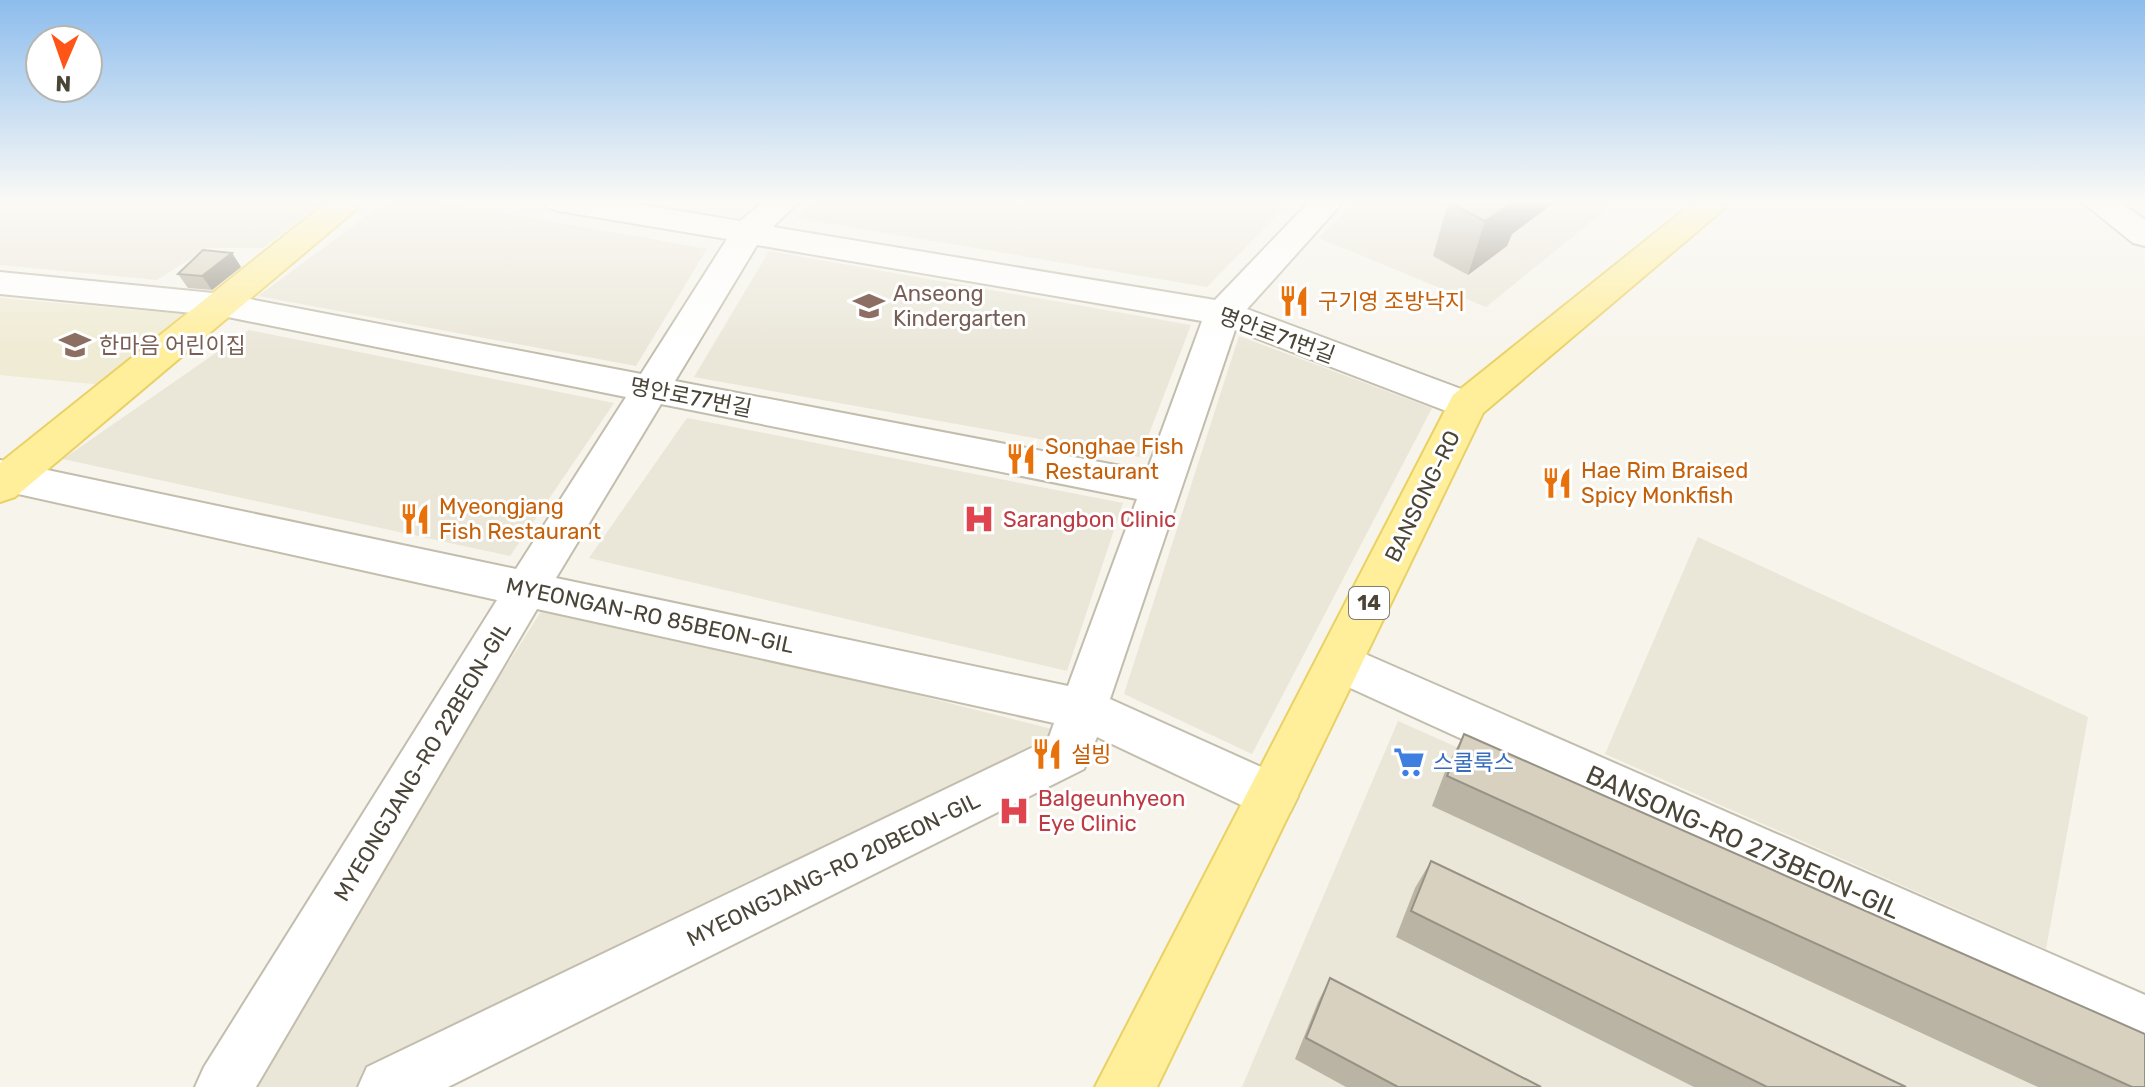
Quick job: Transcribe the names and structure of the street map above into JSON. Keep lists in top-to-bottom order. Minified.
{"streets":{"main road":["BANSONG-RO","14"],"street":["명안로71번길","명안로77번길","MYEONGAN-RO 85BEON-GIL","MYEONGJANG-RO 22BEON-GIL","BANSONG-RO 273BEON-GIL","MYEONGJANG-RO 20BEON-GIL"]},"crossings":[["명안로71번길","BANSONG-RO"],["명안로71번길","MYEONGJANG-RO 20BEON-GIL"],["명안로77번길","MYEONGJANG-RO 22BEON-GIL"],["명안로77번길","MYEONGJANG-RO 20BEON-GIL"],["BANSONG-RO","MYEONGAN-RO 85BEON-GIL"],["BANSONG-RO","BANSONG-RO 273BEON-GIL"],["MYEONGAN-RO 85BEON-GIL","MYEONGJANG-RO 22BEON-GIL"],["MYEONGAN-RO 85BEON-GIL","MYEONGJANG-RO 20BEON-GIL"]],"places":{"restaurant":["구기영 조방낙지","Songhae Fish Restaurant","Hae Rim Braised Spicy Monkfish","Myeongjang Fish Restaurant","설빙"],"school or university":["Anseong Kindergarten","한마음 어린이집"],"hospital":["Sarangbon Clinic","Balgeunhyeon Eye Clinic"],"supermarket":["스쿨룩스"]},"north":"bottom"}
